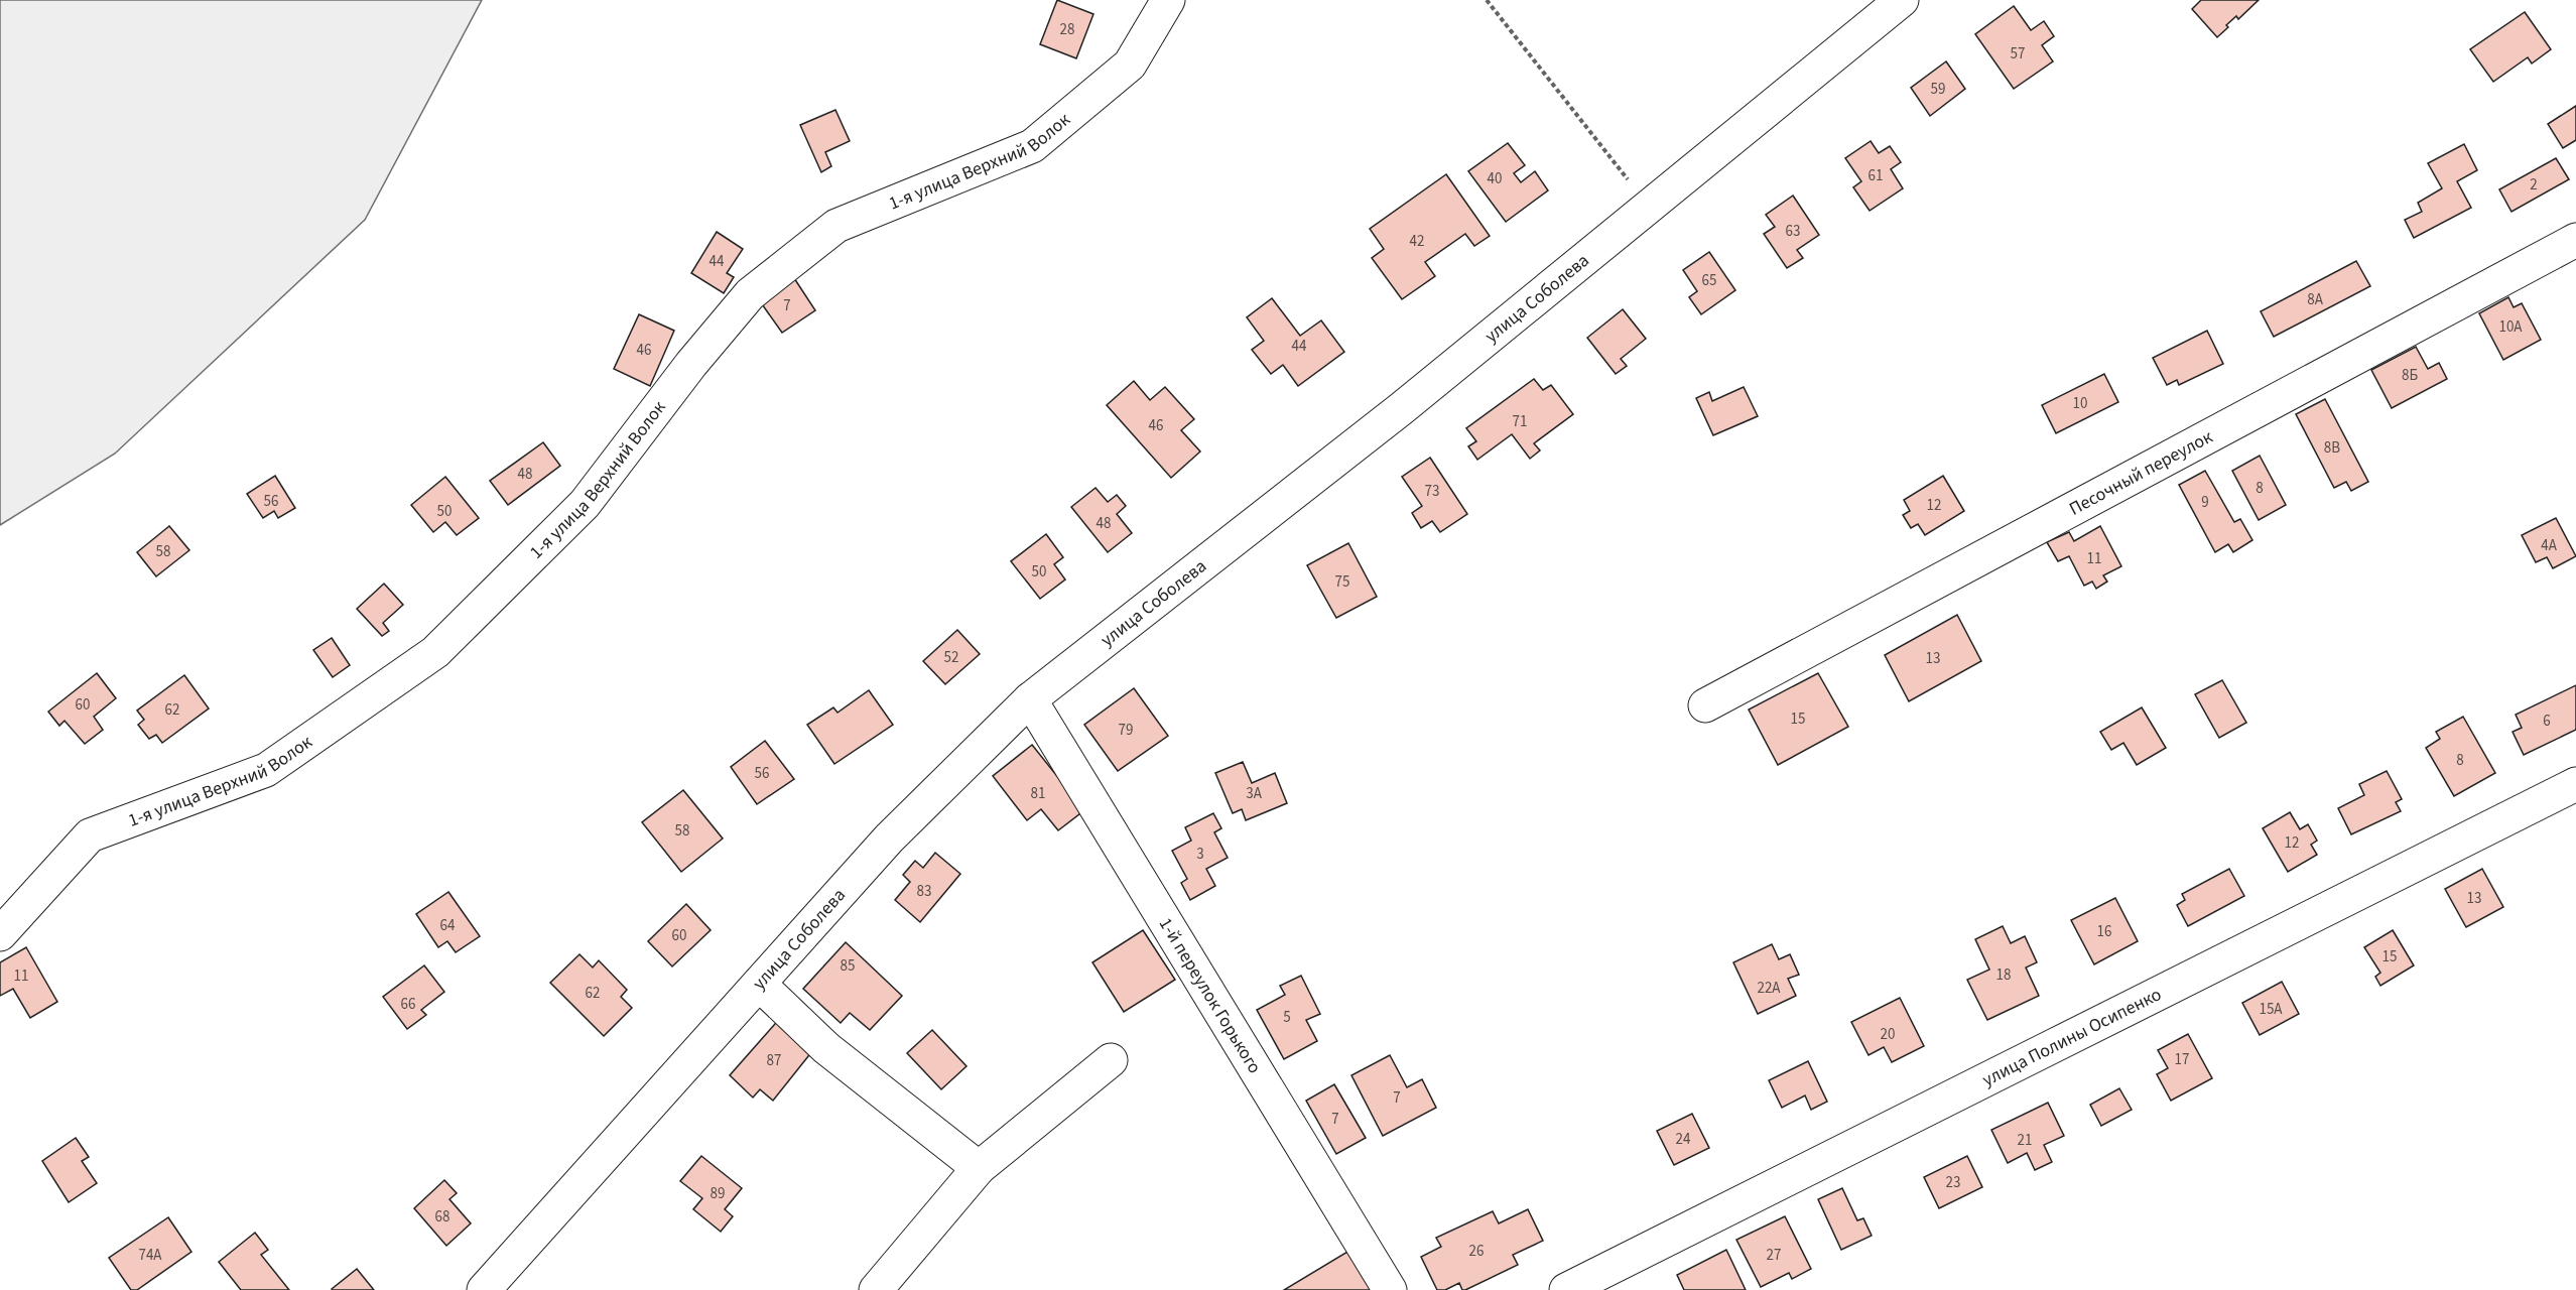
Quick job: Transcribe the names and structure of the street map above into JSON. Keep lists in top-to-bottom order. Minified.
{"streets":{"street":["1-я улица Верхний Волок","улица Соболева","Песочный переулок","1-й переулок Горького","улица Полины Осипенко"]},"crossings":[["улица Соболева","1-й переулок Горького"]],"house_numbers":["28","57","59","61","40","2","63","42","44","65","8А","7","10А","44","46","8Б","10","71","46","8В","48","8","73","56","9","12","50","48","4А","58","11","50","75","52","13","60","62","15","6","79","8","56","81","3А","58","12","3","83","13","64","16","60","15","85","18","11","22А","62","66","15А","5","20","17","87","7","7","24","21","23","89","68","26","74А","27"]}
